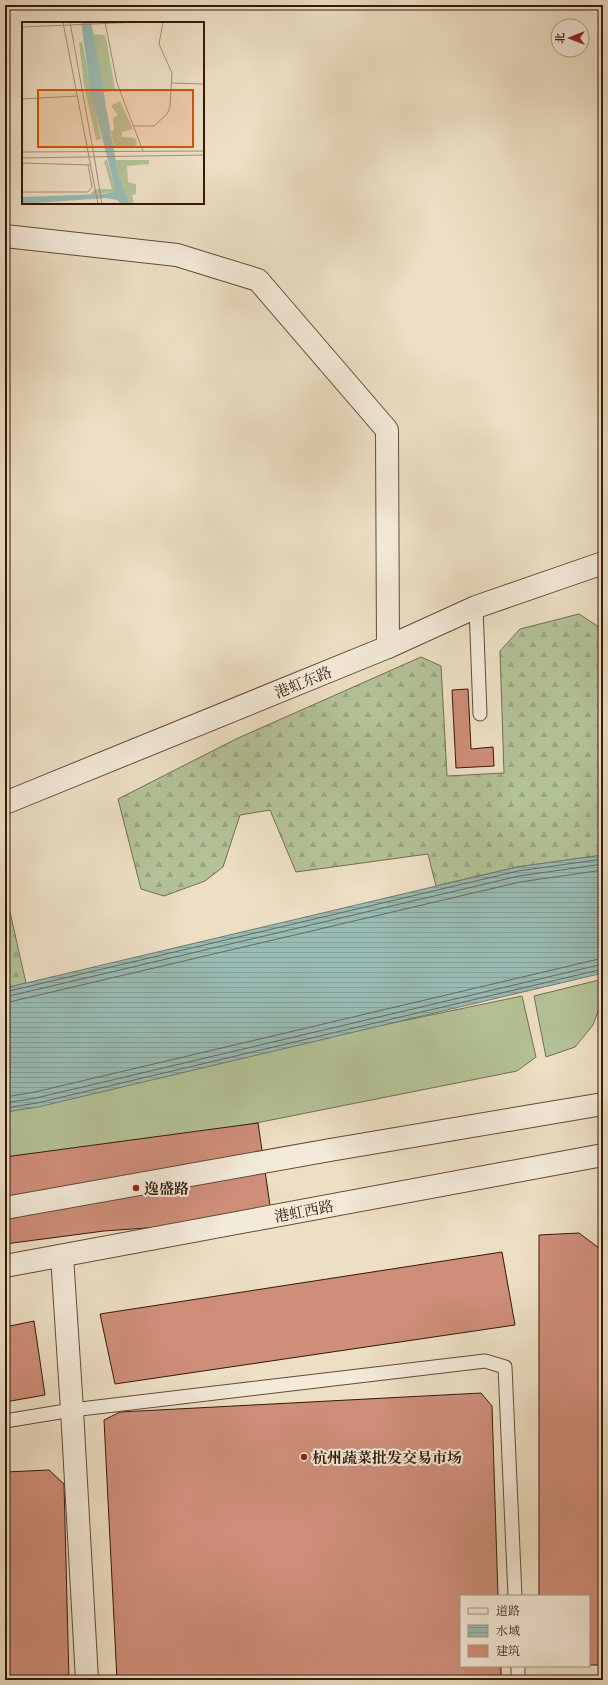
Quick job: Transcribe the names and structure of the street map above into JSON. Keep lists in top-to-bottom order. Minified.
{"streets":{"street":["港虹东路","港虹西路"]},"places":["逸盛路","杭州蔬菜批发交易市场"],"legend":["道路","水域","建筑"],"north":"left"}
